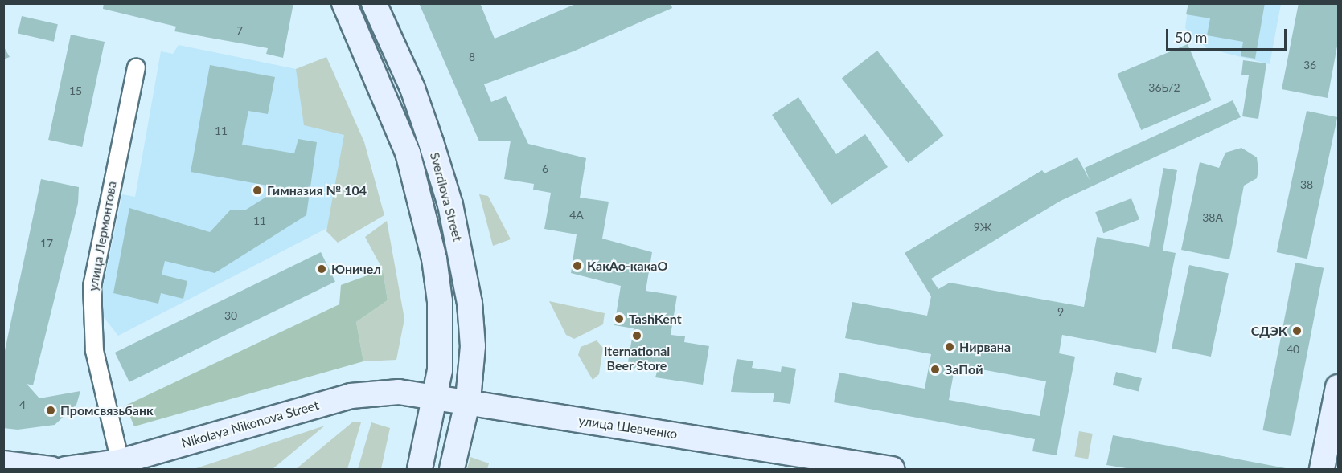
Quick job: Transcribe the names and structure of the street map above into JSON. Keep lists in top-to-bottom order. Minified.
{"streets":{"main road":["Sverdlova Street","Nikolaya Nikonova Street","улица Шевченко"],"street":["улица Лермонтова"]},"crossings":[["Sverdlova Street","Nikolaya Nikonova Street"],["Sverdlova Street","улица Шевченко"],["улица Лермонтова","Nikolaya Nikonova Street"],["Nikolaya Nikonova Street","улица Шевченко"]],"places":["Гимназия № 104","КакАо-какаО","Юничел","TashKent","СДЭК","Iternational Beer Store","Нирвана","ЗаПой","Промсвязьбанк"],"house_numbers":["7","8","36","36Б/2","15","11","6","38","4А","38А","11","9Ж","17","9","30","40","4"],"scale_bar":"50 m"}
